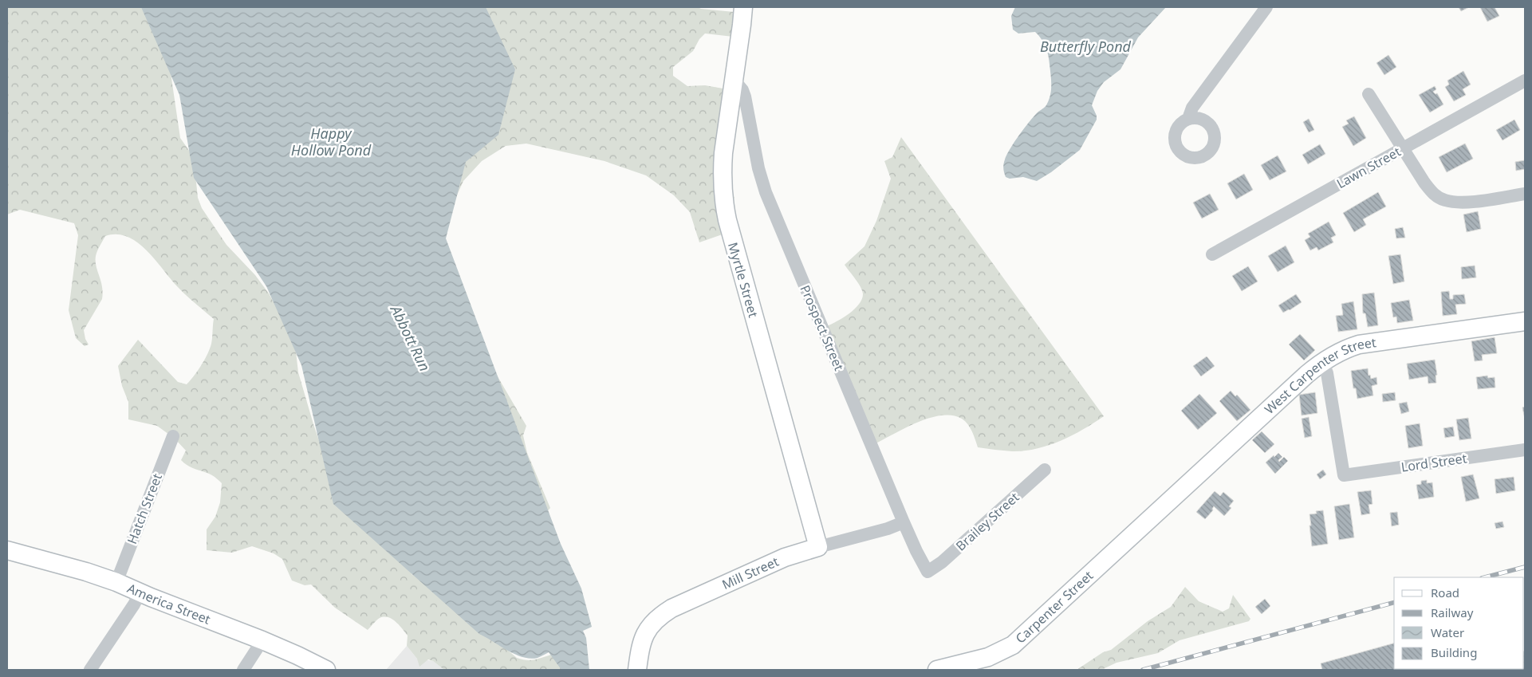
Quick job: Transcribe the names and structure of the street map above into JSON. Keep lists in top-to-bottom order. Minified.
{"streets":{"street":["Lawn Street","Myrtle Street","Prospect Street","West Carpenter Street","Lord Street","Hatch Street","Brailey Street","Mill Street","America Street","Carpenter Street"]},"crossings":[["Myrtle Street","Prospect Street"],["Myrtle Street","Mill Street"],["Prospect Street","Brailey Street"],["Prospect Street","Mill Street"],["West Carpenter Street","Lord Street"],["West Carpenter Street","Carpenter Street"],["Hatch Street","America Street"]],"water":["Butterfly Pond","Happy Hollow Pond","Abbott Run"],"legend":["Road","Railway","Water","Building"]}
